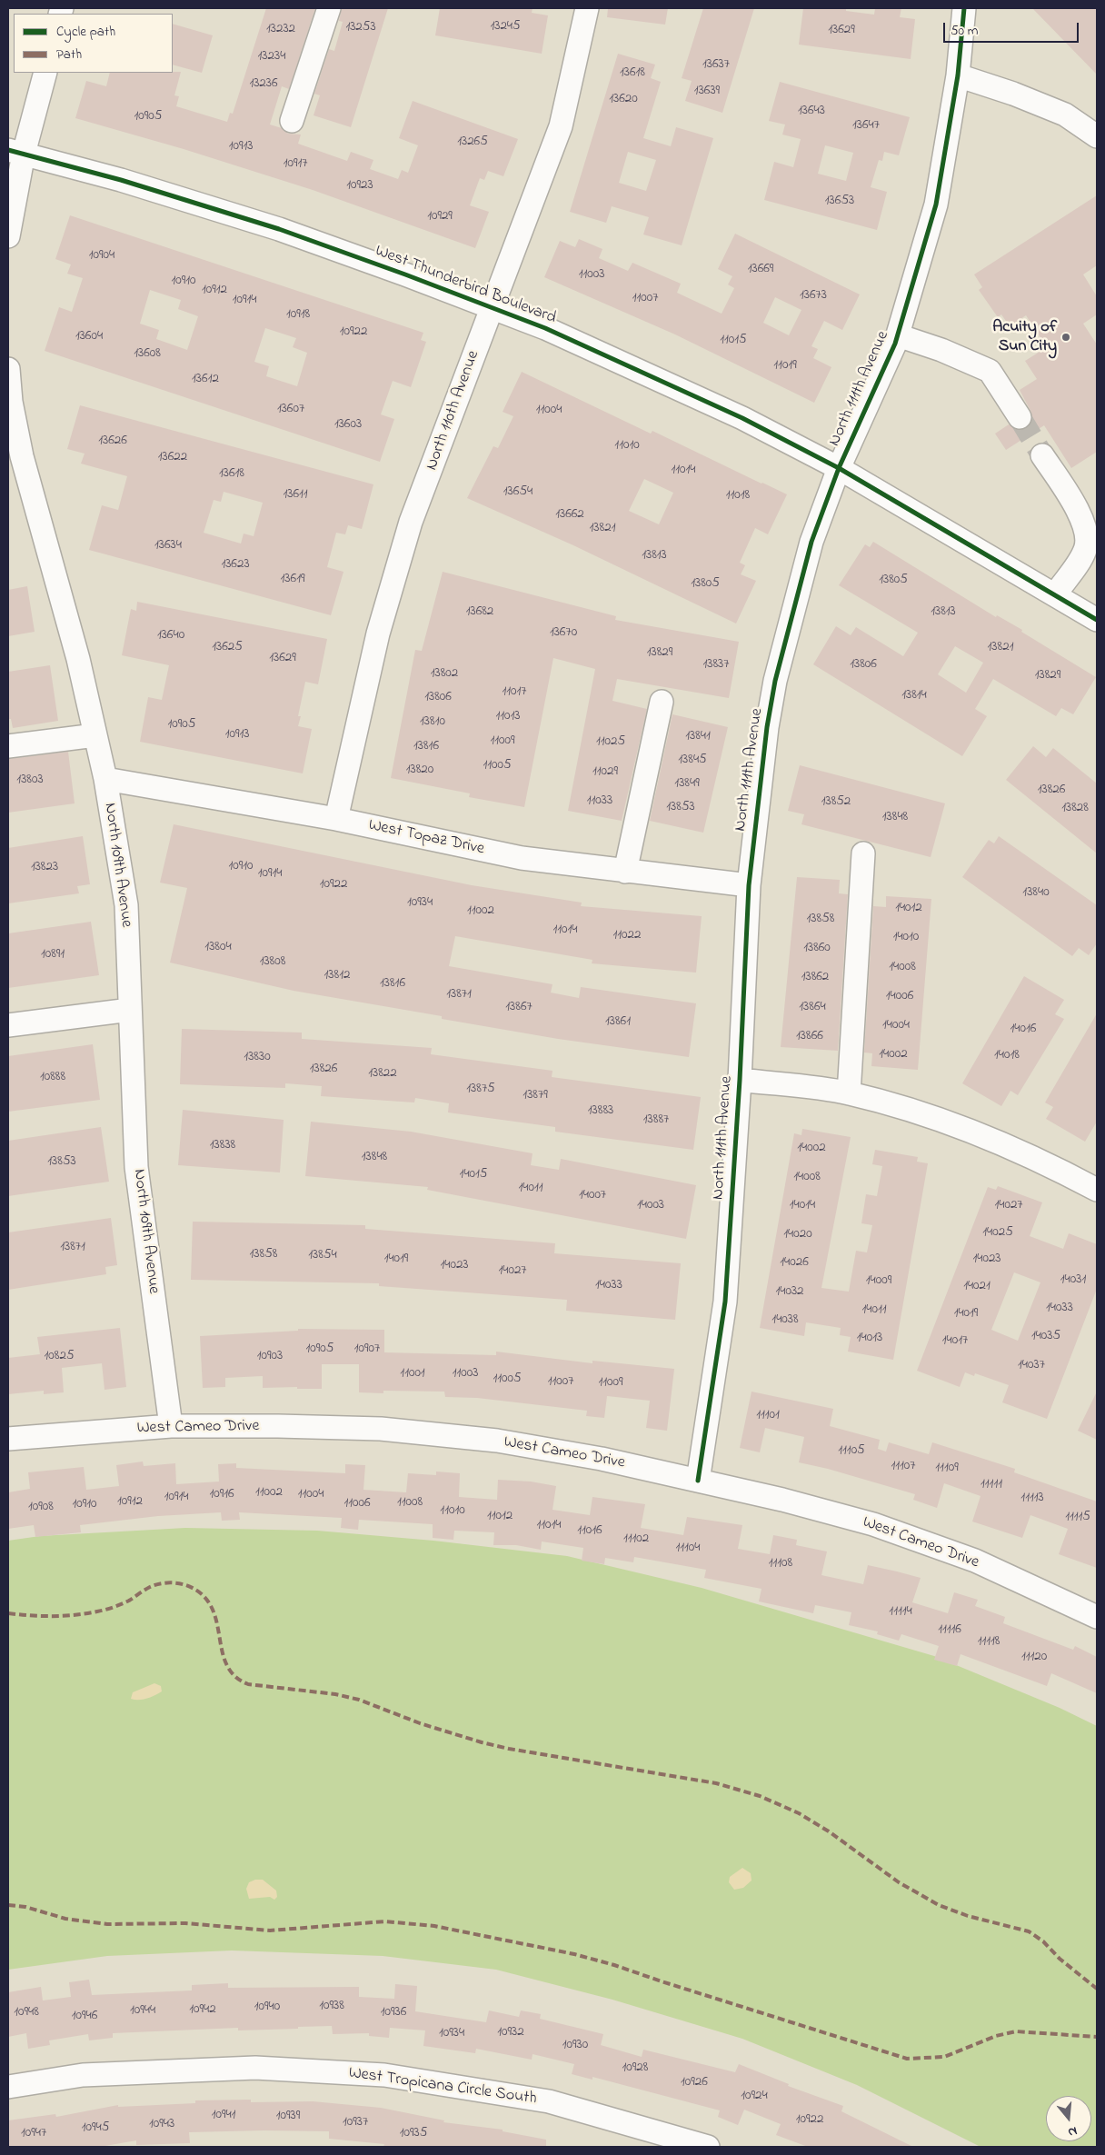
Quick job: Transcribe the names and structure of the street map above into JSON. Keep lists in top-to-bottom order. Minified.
{"streets":{"street":["West Thunderbird Boulevard","North 111th Avenue","North 110th Avenue","West Topaz Drive","North 109th Avenue","West Cameo Drive","West Tropicana Circle South"]},"crossings":[["West Thunderbird Boulevard","North 111th Avenue"],["West Thunderbird Boulevard","North 110th Avenue"],["North 111th Avenue","West Topaz Drive"],["North 111th Avenue","West Cameo Drive"],["North 110th Avenue","West Topaz Drive"],["West Topaz Drive","North 109th Avenue"],["North 109th Avenue","West Cameo Drive"]],"places":["Acuity of Sun City"],"house_numbers":["13245","13253","13232","13629","13234","13637","13618","13236","13639","13620","13643","10905","13647","13265","10913","10917","10923","13653","10929","10904","13669","11003","10910","10912","13673","11007","10914","10918","10922","13604","11015","13608","11019","13612","13607","11004","13603","13626","11010","13622","11014","13618","13654","13611","11018","13662","13821","13634","13813","13623","13619","13805","13805","13682","13813","13670","13640","13625","13821","13829","13629","13837","13806","13802","13829","11017","13814","13806","11013","13810","10905","10913","13841","11009","11025","13816","13845","11005","13820","11029","13803","13849","13826","11033","13852","13853","13828","13848","10910","13823","10914","10922","13840","10934","14012","11002","13858","11014","11022","14010","13804","13860","10891","13808","14008","13812","13862","13816","13871","14006","13867","13864","13861","14004","14016","13866","14002","14018","13830","13826","13822","10888","13875","13879","13883","13887","13838","14002","13848","13853","14015","14008","14011","14007","14003","14014","14027","14025","14020","13871","13858","13854","14019","14023","14026","14023","14027","14031","14009","14033","14021","14032","14033","14011","14019","14038","14035","14013","14017","10905","10907","10825","10903","14037","11001","11003","11005","11007","11009","11101","11105","11107","11109","11111","11002","10916","11004","10914","11113","10912","11008","11006","10910","10908","11010","11012","11115","11014","11016","11102","11104","11108","11114","11116","11118","11120","10938","10940","10942","10944","10948","10936","10946","10932","10934","10930","10928","10926","10924","10941","10939","10922","10937","10943","10945","10947","10935"],"legend":["Cycle path","Path"],"scale_bar":"50 m","north":"bottom"}
